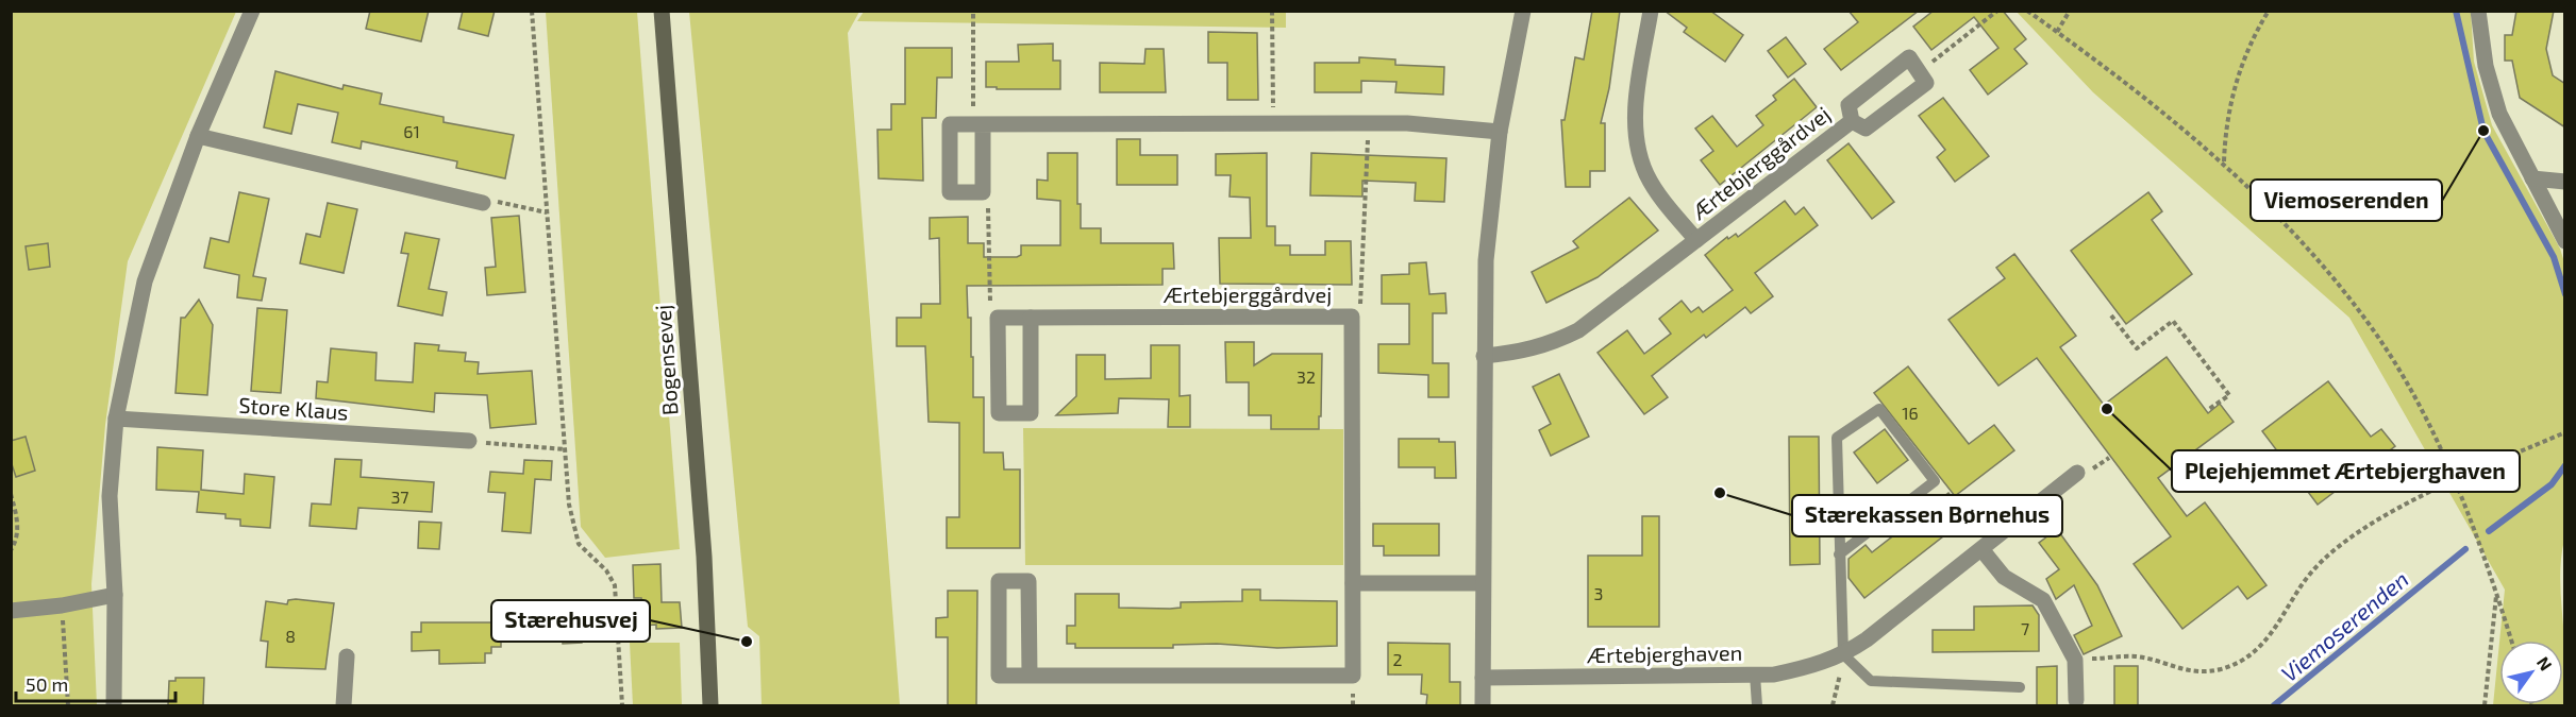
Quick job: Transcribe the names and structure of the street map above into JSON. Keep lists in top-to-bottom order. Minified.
{"streets":{"main road":["Bogensevej"],"street":["Ærtebjerggårdvej","Store Klaus","Ærtebjerghaven"]},"water":["Viemoserenden"],"places":["Viemoserenden","Plejehjemmet Ærtebjerghaven","Stærekassen Børnehus","Stærehusvej"],"house_numbers":["61","32","16","37","3","7","8","2"],"scale_bar":"50 m","north":"top right"}
